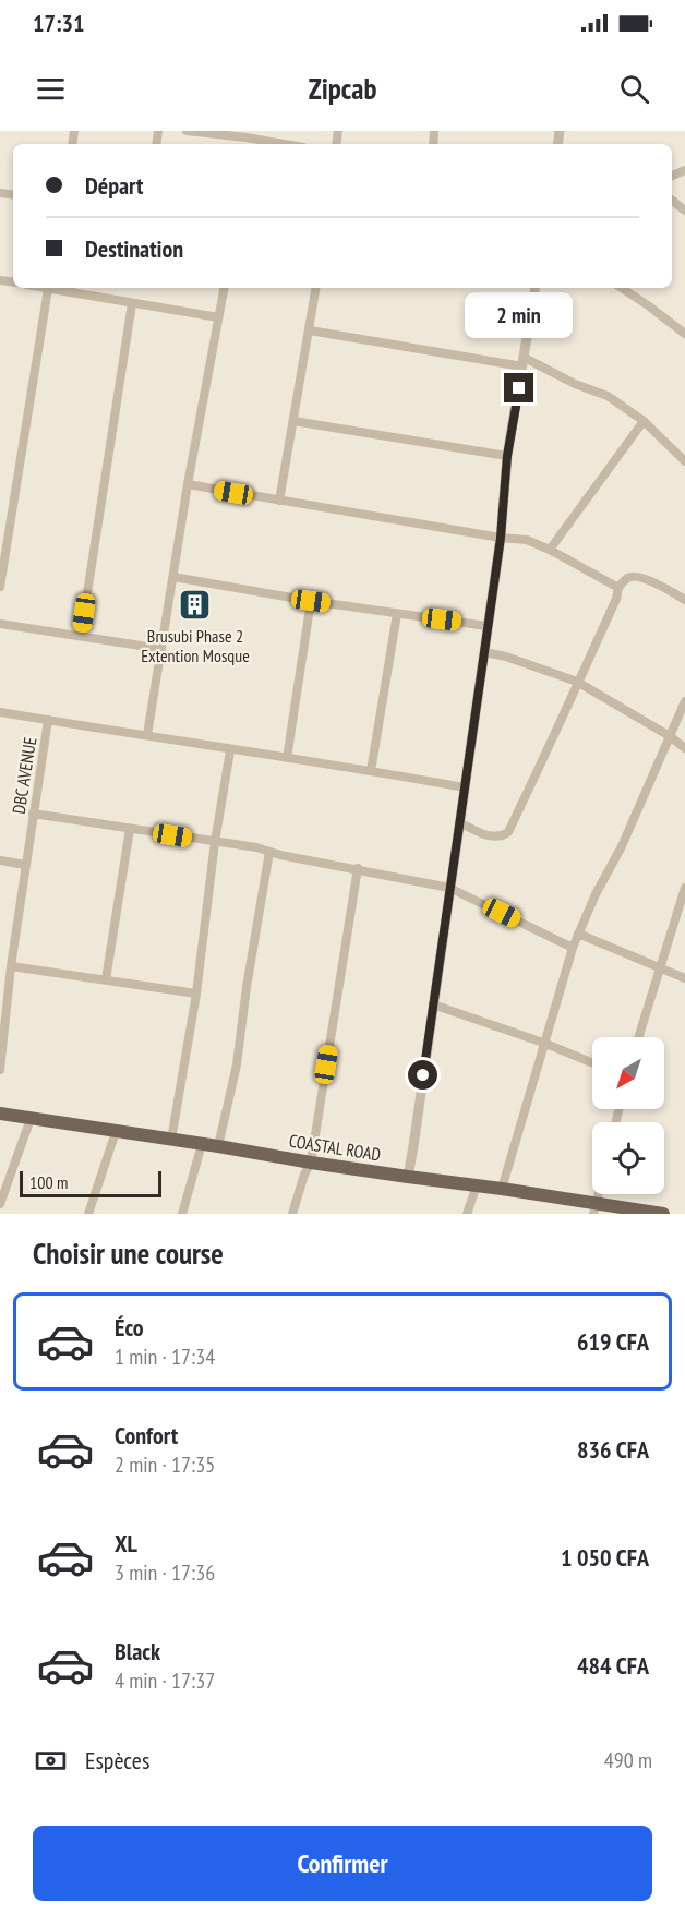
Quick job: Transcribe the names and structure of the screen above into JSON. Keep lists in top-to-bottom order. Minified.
{"streets":{"main road":["COASTAL ROAD"],"street":["DBC AVENUE"]},"places":{"building":["Brusubi Phase 2 Extention Mosque"]},"scale_bar":"100 m","north":"bottom left","page":{"status":"17:31","header":"Zipcab","banner":["Départ","Destination"],"bubble":"2 min","scale":"100 m","heading":"Choisir une course","list":[{"name":"Éco","note":"1 min · 17:34","value":"619 CFA"},{"name":"Confort","note":"2 min · 17:35","value":"836 CFA"},{"name":"XL","note":"3 min · 17:36","value":"1 050 CFA"},{"name":"Black","note":"4 min · 17:37","value":"484 CFA"}],"pay":["Espèces","490 m"],"buttons":"Confirmer"}}
